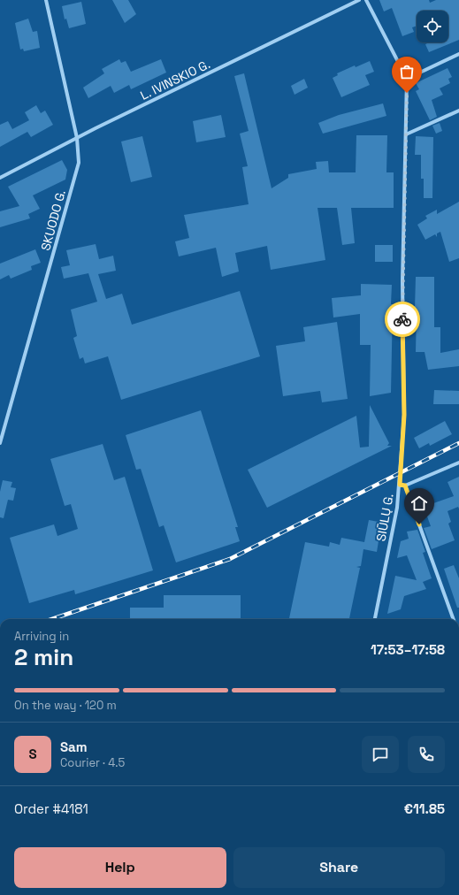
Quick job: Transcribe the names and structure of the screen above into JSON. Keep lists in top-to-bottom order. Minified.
{"streets":{"street":["L. IVINSKIO G.","SKUODO G.","SIŪLŲ G."]},"crossings":[["L. IVINSKIO G.","SKUODO G."]],"page":{"heading":["2 min","Arriving in","17:53–17:58"],"panel":["Sam","Courier · 4.5","Order #4181","€11.85"],"bar":"On the way · 120 m","round":"S","buttons":["Help","Share"]}}
